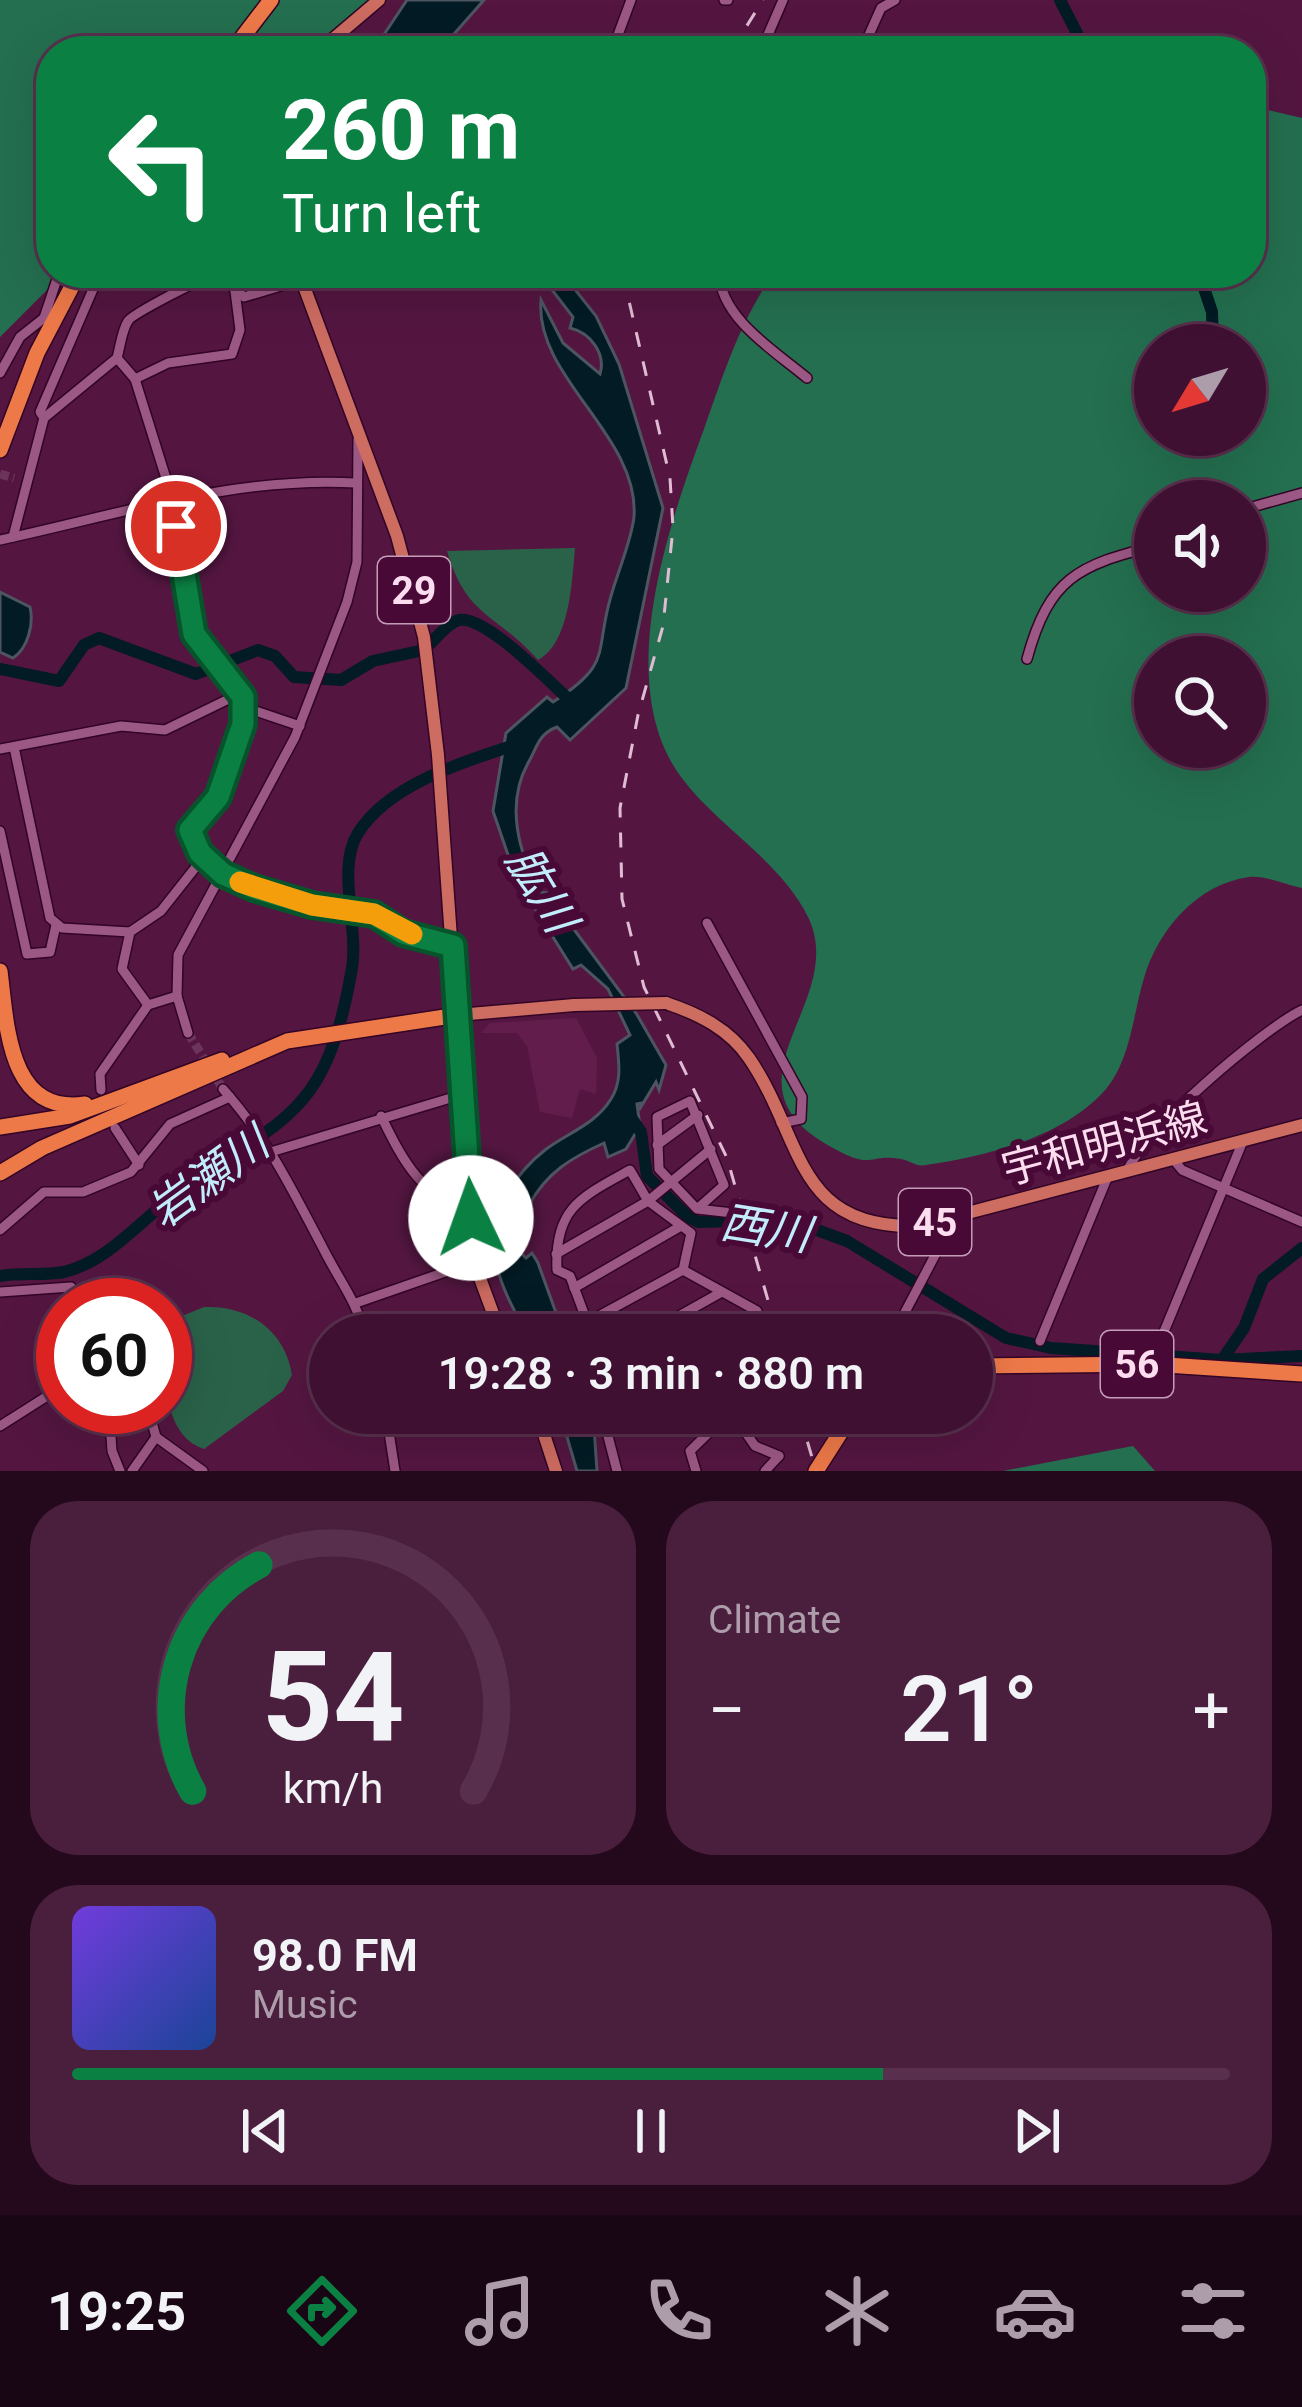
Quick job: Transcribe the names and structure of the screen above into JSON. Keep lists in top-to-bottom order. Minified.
{"streets":{"highway":["56"],"main road":["29","宇和明浜線","45"]},"crossings":[["29","宇和明浜線"]],"water":["肱川","岩瀬川","西川"],"north":"bottom left","page":{"turn":["260 m","Turn left"],"limit":"60","trip":"19:28 · 3 min · 880 m","tile":"Climate","heat":["−","21°","+"],"song":["98.0 FM","Music"],"tabs":"19:25","gauge":["54","km/h"]}}
